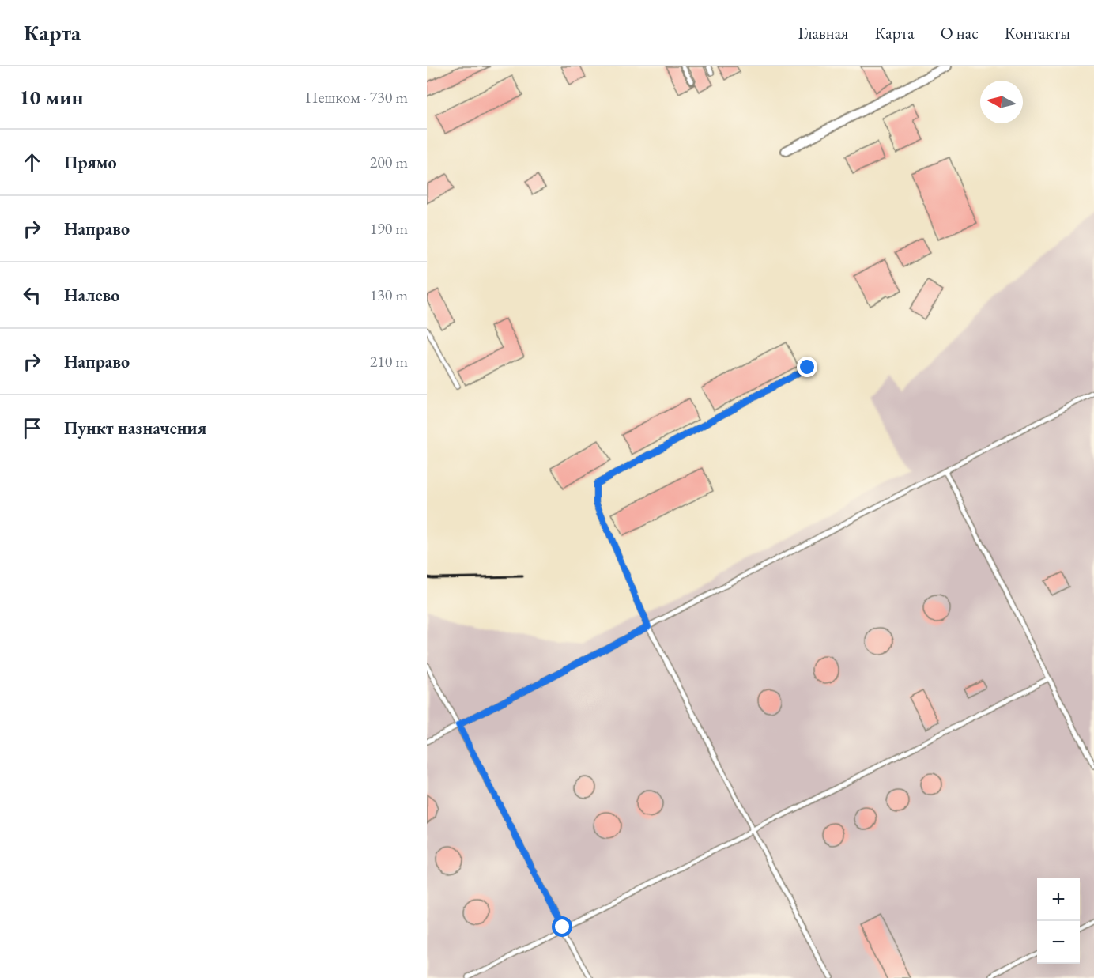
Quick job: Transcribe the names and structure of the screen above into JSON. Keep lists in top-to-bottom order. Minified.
{"north":"left","page":{"header":"Карта","nav":["Главная","Карта","О нас","Контакты"],"heading":["10 мин","Пешком · 730 m"],"list":[["Прямо","200 m"],["Направо","190 m"],["Налево","130 m"],["Направо","210 m"],"Пункт назначения"],"map_buttons":["+","−"]}}
